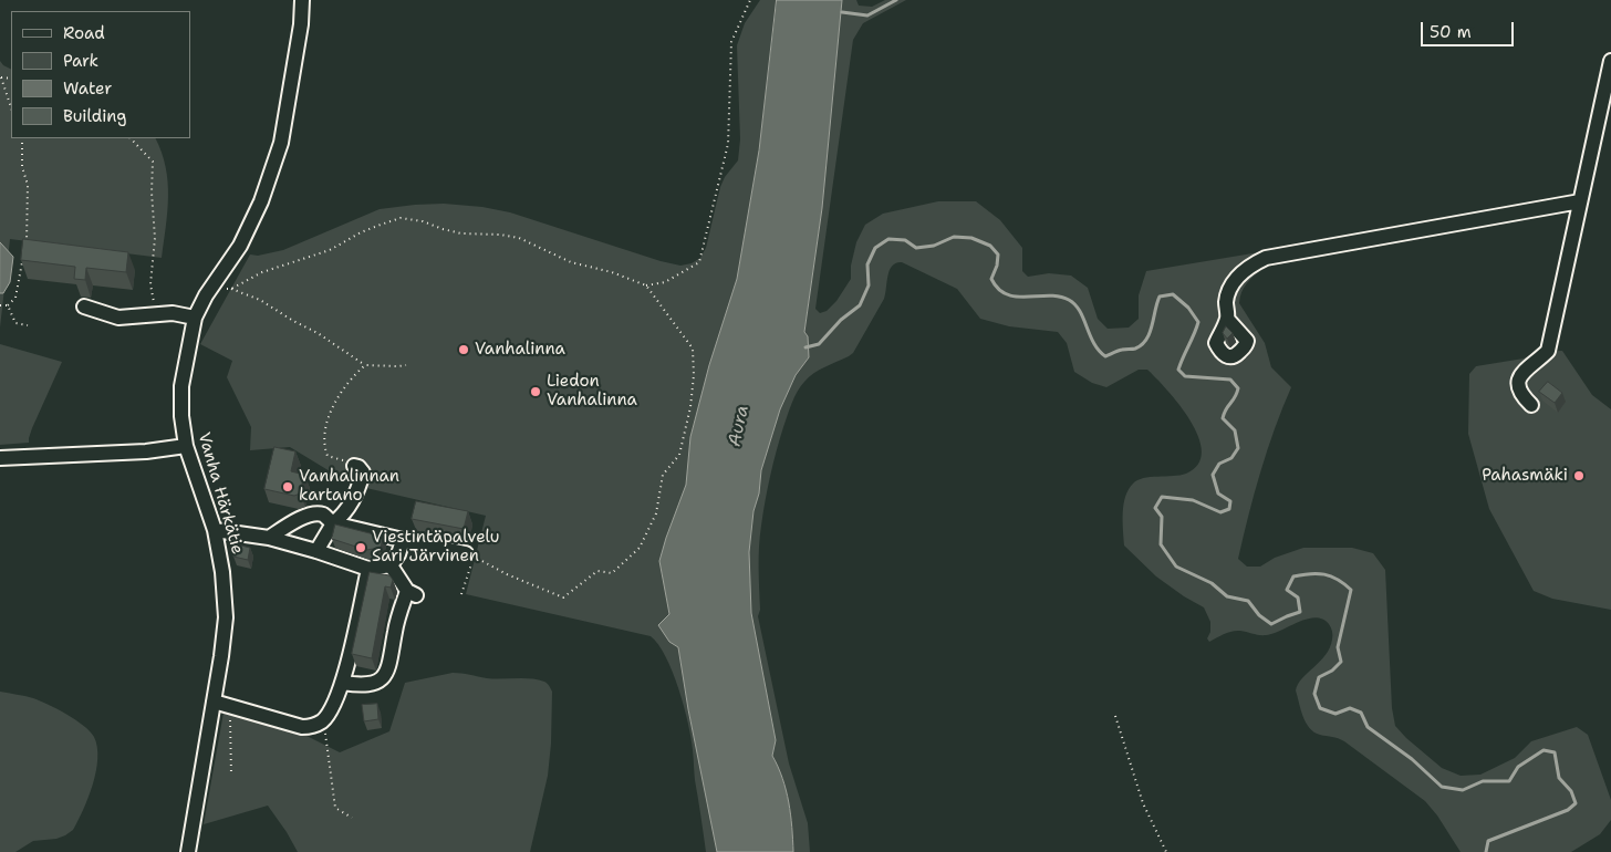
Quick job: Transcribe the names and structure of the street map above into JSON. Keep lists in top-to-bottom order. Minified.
{"streets":{"street":["Vanha Härkätie"]},"water":["Aura"],"places":["Vanhalinna","Liedon Vanhalinna","Pahasmäki","Vanhalinnan kartano","Viestintäpalvelu Sari Järvinen"],"legend":["Road","Park","Water","Building"],"scale_bar":"50 m"}
